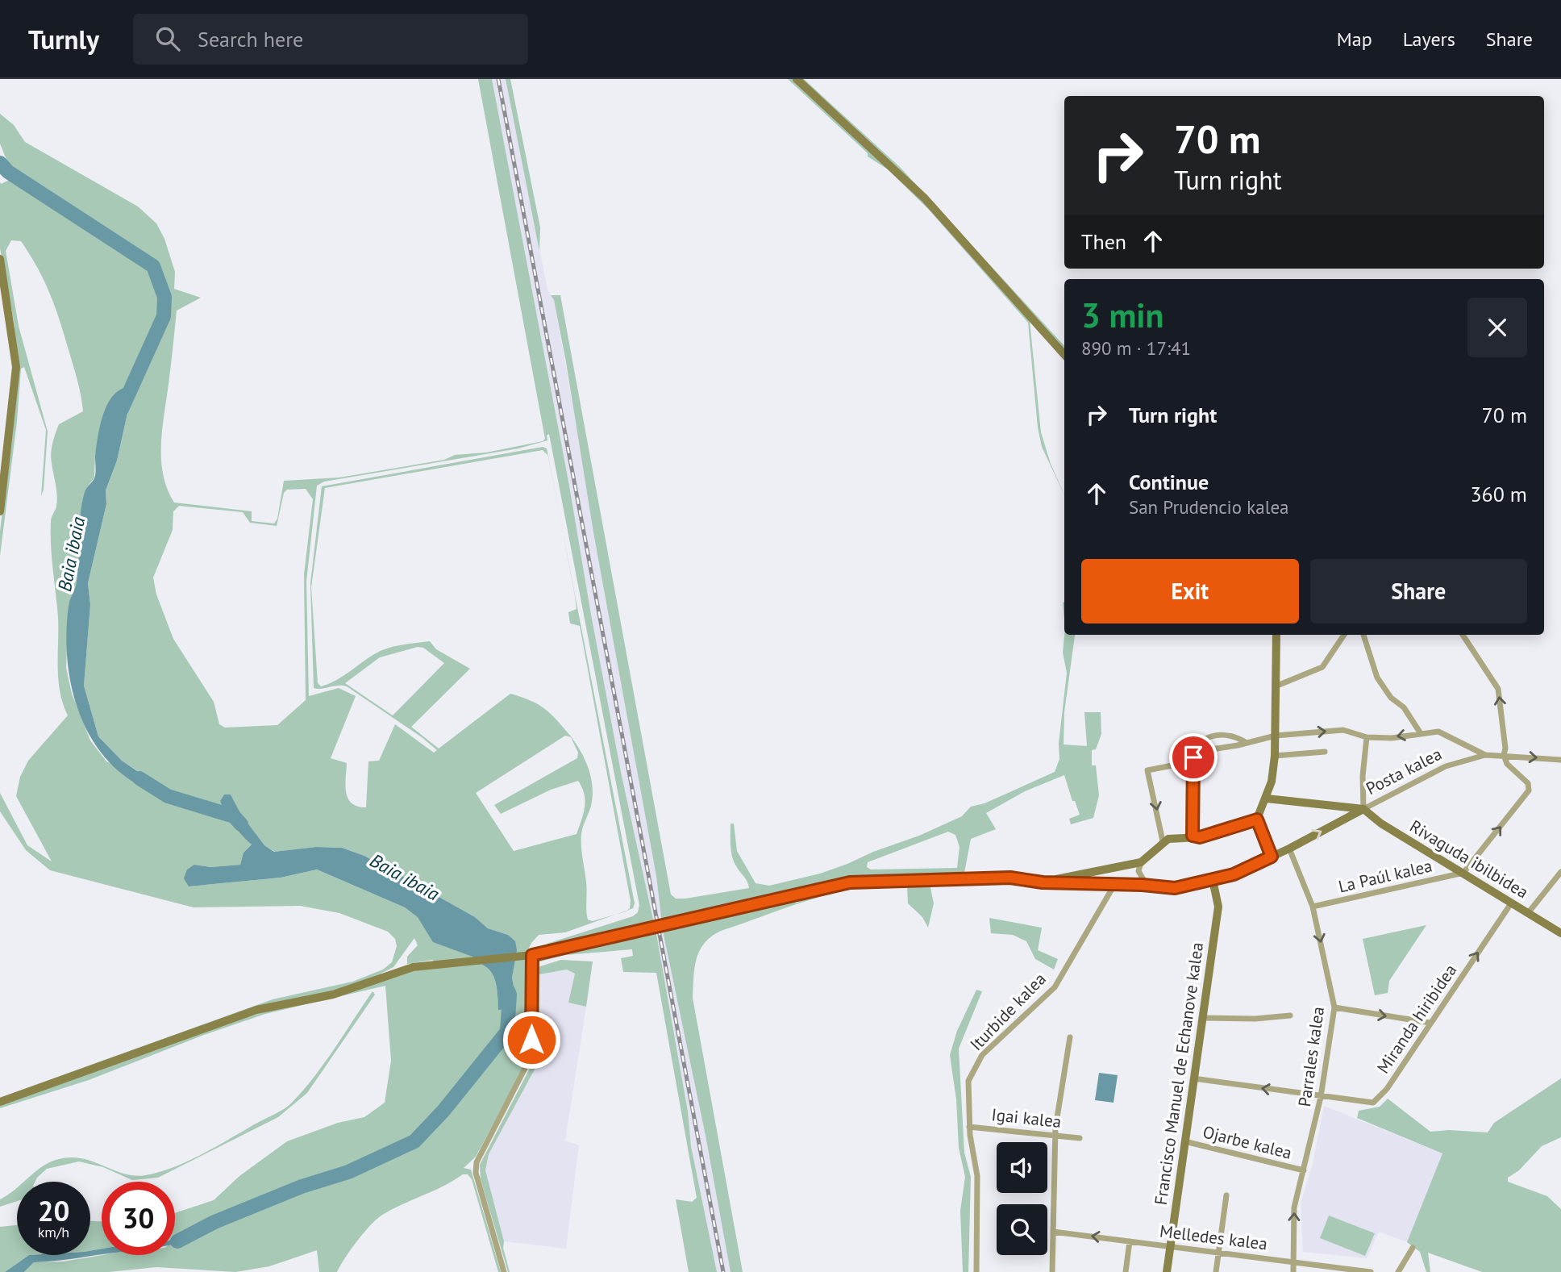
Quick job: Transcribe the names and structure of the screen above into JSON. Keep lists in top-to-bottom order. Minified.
{"streets":{"street":["Posta kalea","Rivaguda ibilbidea","La Paúl kalea","Iturbide kalea","Miranda hiribidea","Parrales kalea","Francisco Manuel de Echanove kalea","Igai kalea","Ojarbe kalea","Melledes kalea"]},"crossings":[["Posta kalea","Rivaguda ibilbidea"],["Posta kalea","Iturbide kalea"],["Posta kalea","Parrales kalea"],["Posta kalea","Francisco Manuel de Echanove kalea"],["Rivaguda ibilbidea","La Paúl kalea"],["Rivaguda ibilbidea","Miranda hiribidea"],["La Paúl kalea","Parrales kalea"],["Iturbide kalea","Igai kalea"],["Miranda hiribidea","Parrales kalea"],["Parrales kalea","Ojarbe kalea"],["Parrales kalea","Melledes kalea"],["Francisco Manuel de Echanove kalea","Ojarbe kalea"],["Francisco Manuel de Echanove kalea","Melledes kalea"]],"one_way":["Miranda hiribidea"],"water":["Baia ibaia"],"page":{"header":"Turnly","search":"Search here","nav":["Map","Layers","Share"],"turn":["70 m","Turn right"],"then":"Then","heading":["3 min","890 m · 17:41"],"list":[{"name":"Turn right","value":"70 m"},{"name":"Continue","note":"San Prudencio kalea","value":"360 m"}],"buttons":["Exit","Share"],"speed":"20 km/h","limit":"30"}}
